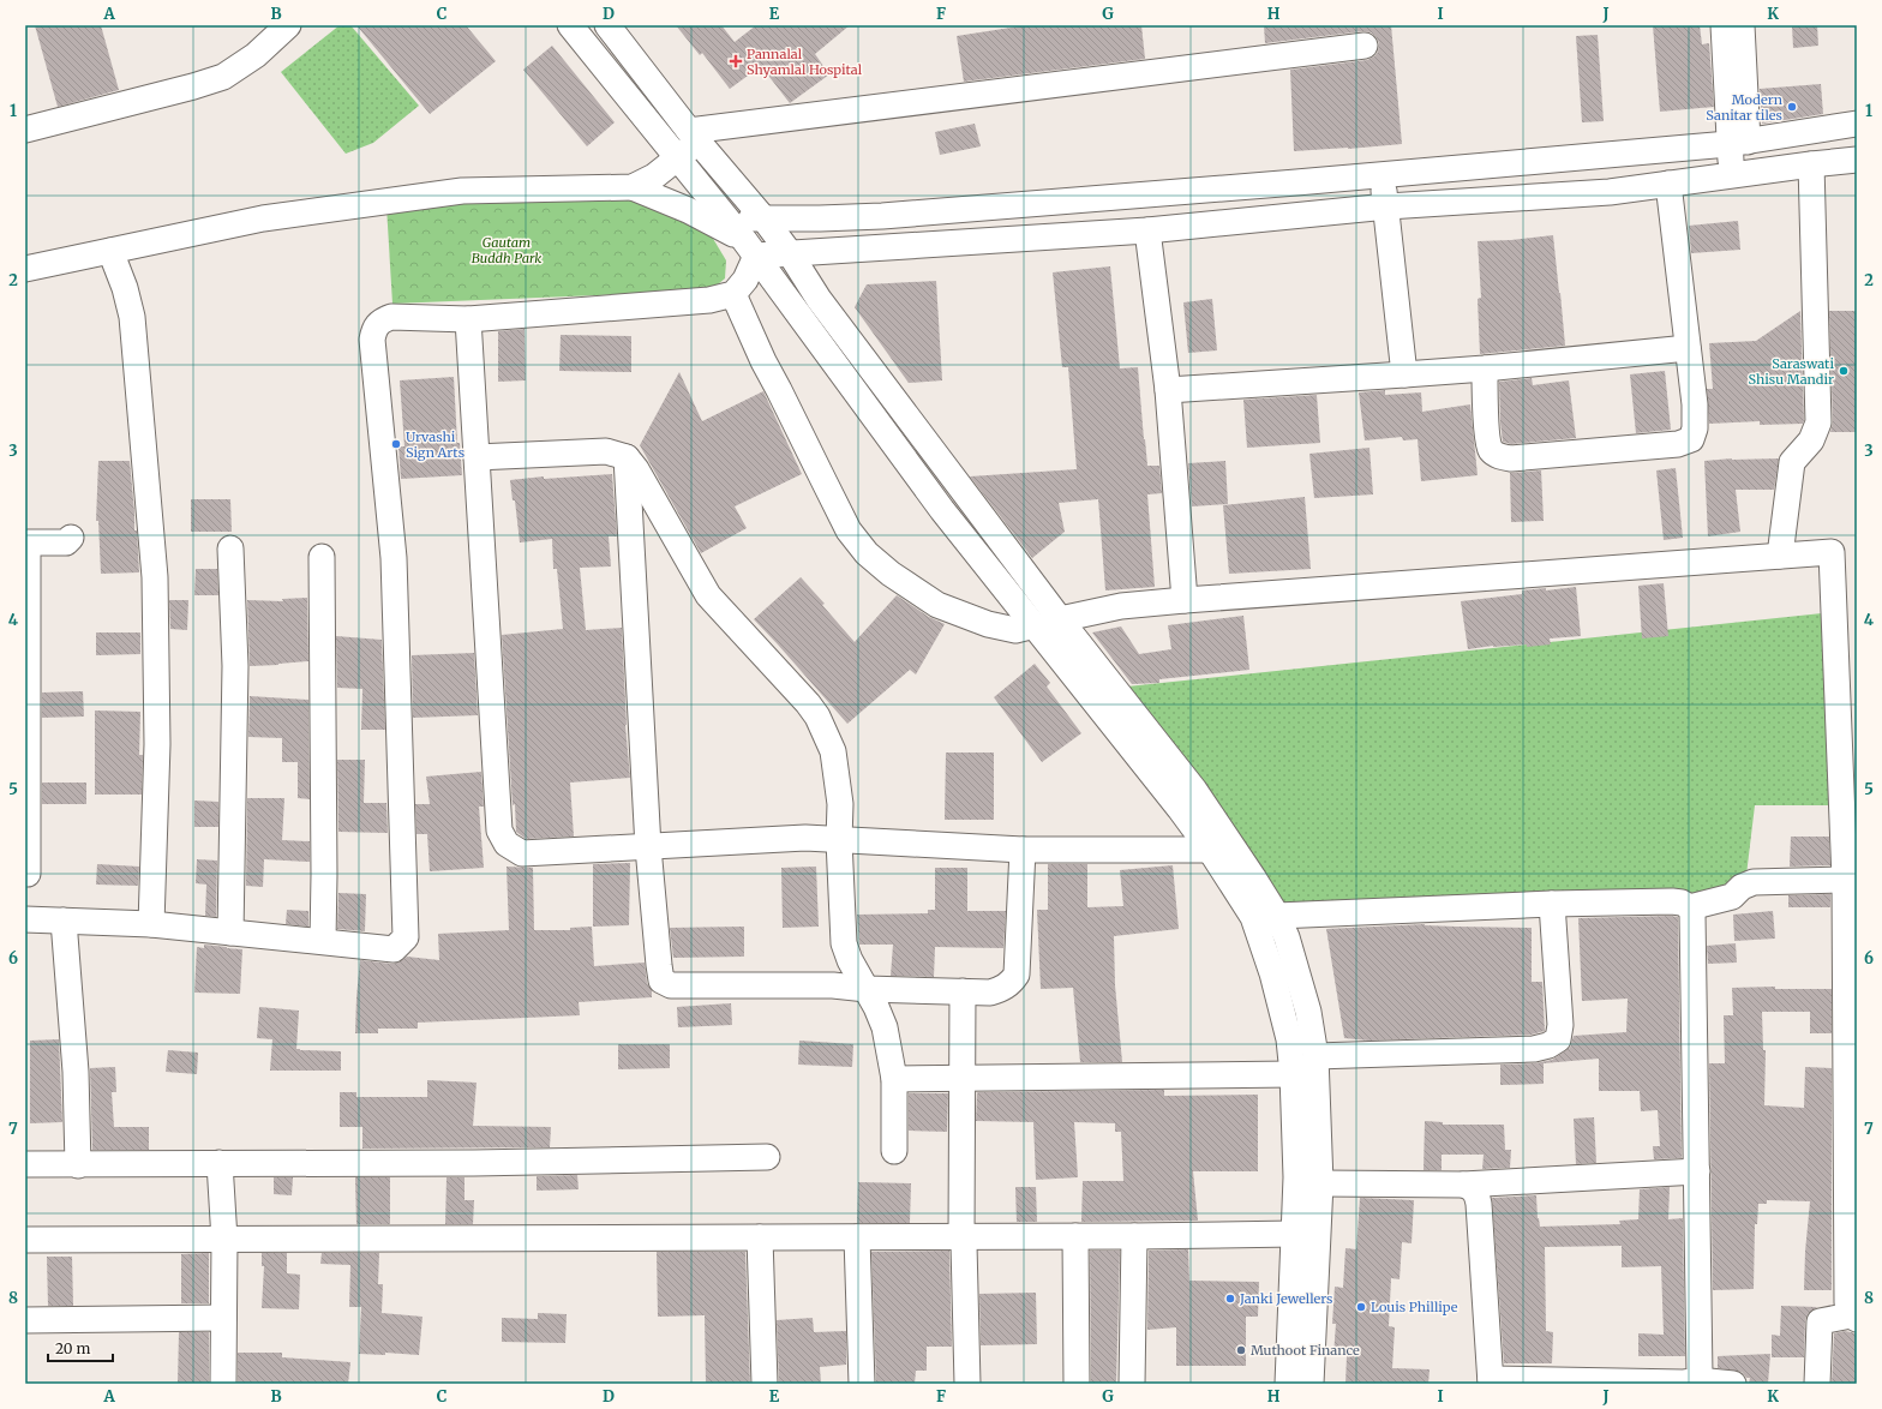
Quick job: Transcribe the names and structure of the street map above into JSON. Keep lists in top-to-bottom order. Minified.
{"parks":["Gautam Buddh Park"],"places":{"health":["Pannalal Shyamlal Hospital"],"other":["Modern Sanitar tiles","Saraswati Shisu Mandir","Urvashi Sign Arts","Janki Jewellers","Louis Phillipe","Muthoot Finance"]},"scale_bar":"20 m","grid":{"columns":["A","B","C","D","E","F","G","H","I","J","K"],"rows":["1","2","3","4","5","6","7","8"]}}
